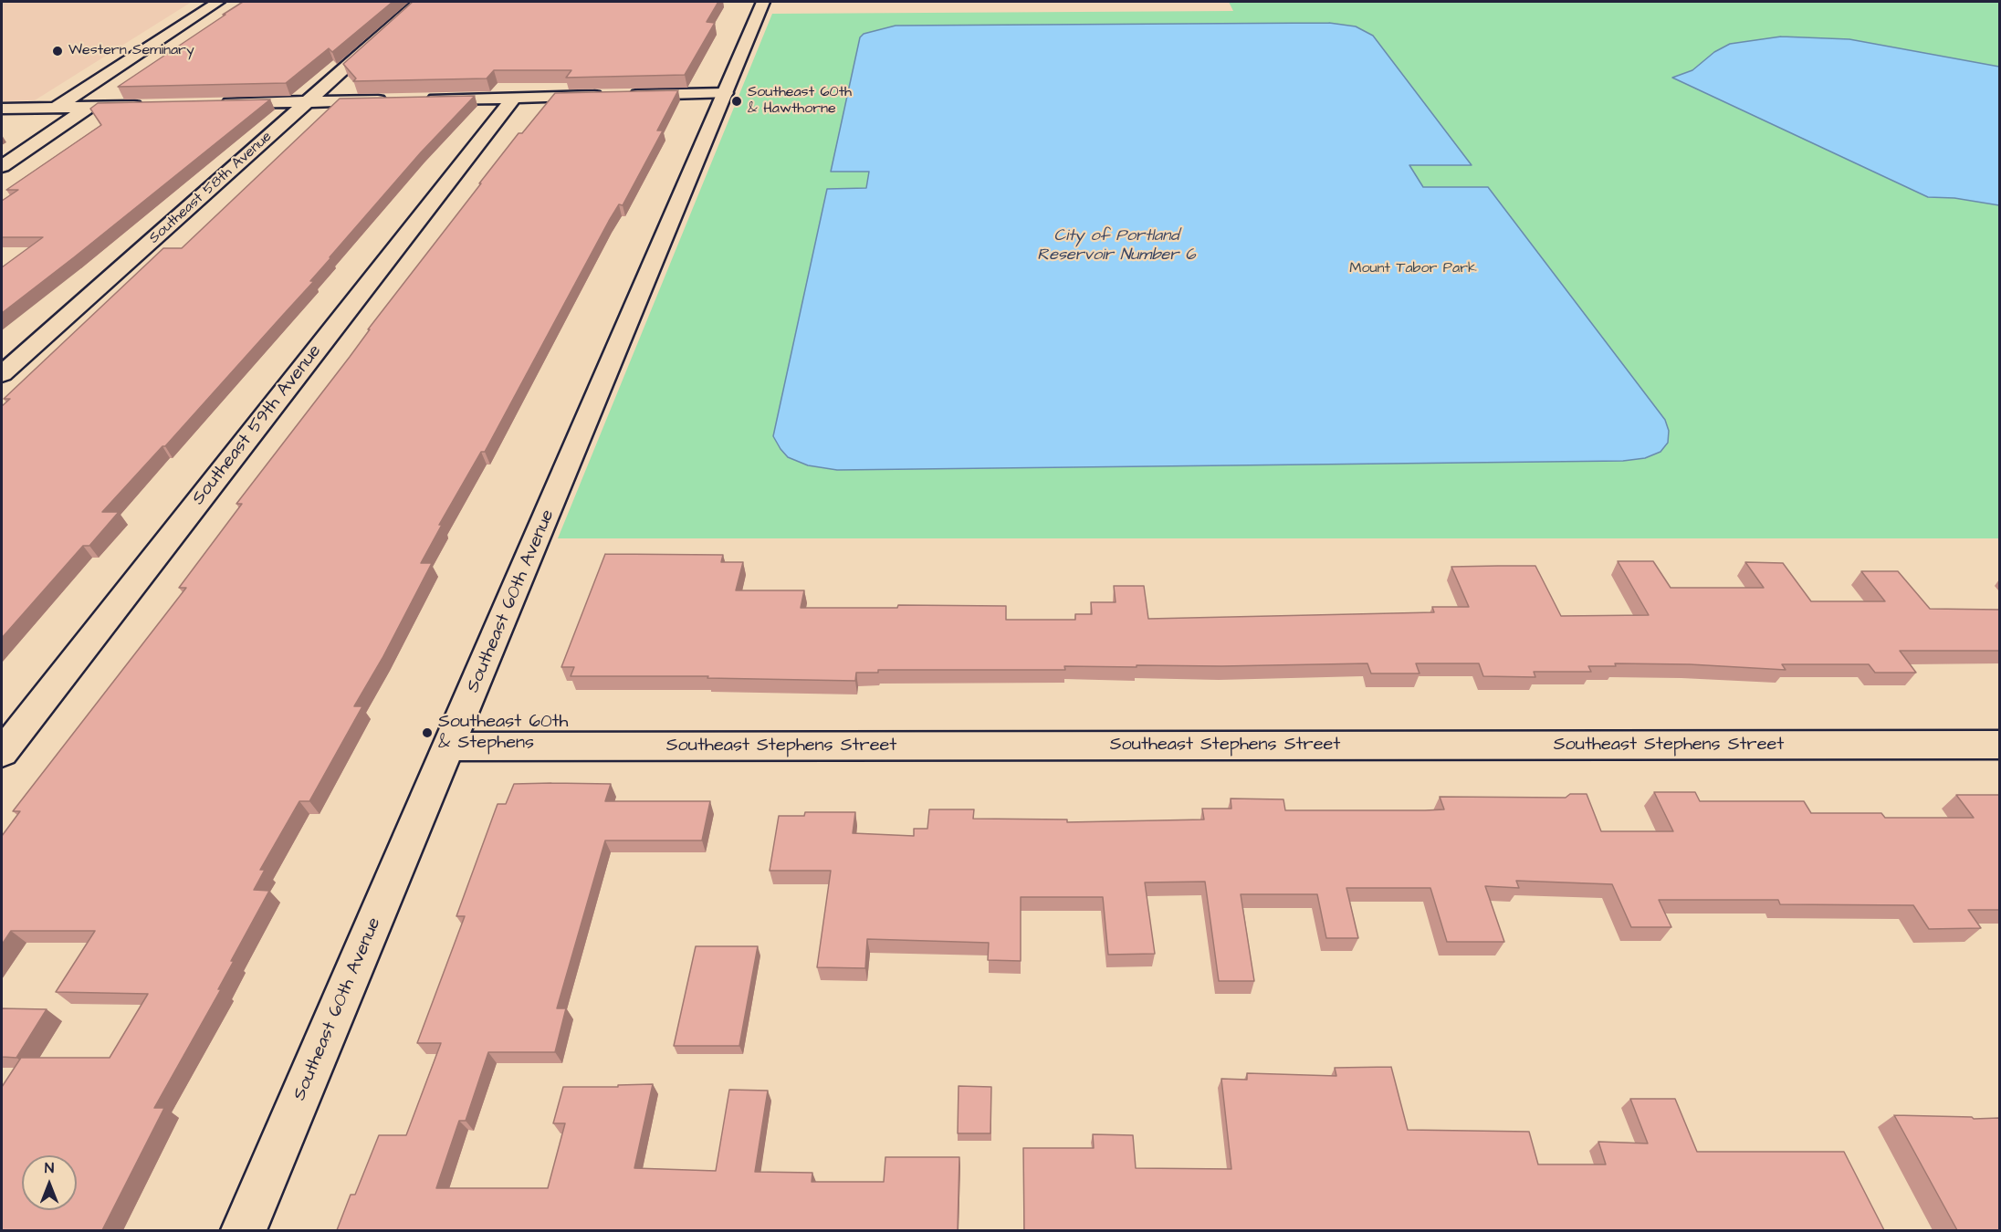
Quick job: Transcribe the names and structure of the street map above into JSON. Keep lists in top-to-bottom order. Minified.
{"streets":{"street":["Southeast 58th Avenue","Southeast 59th Avenue","Southeast 60th Avenue","Southeast Stephens Street"]},"crossings":[["Southeast 60th Avenue","Southeast Stephens Street"]],"water":["City of Portland Reservoir Number 6"],"parks":["Mount Tabor Park"],"places":["Western Seminary","Southeast 60th & Hawthorne","Southeast 60th & Stephens"],"north":"top"}
